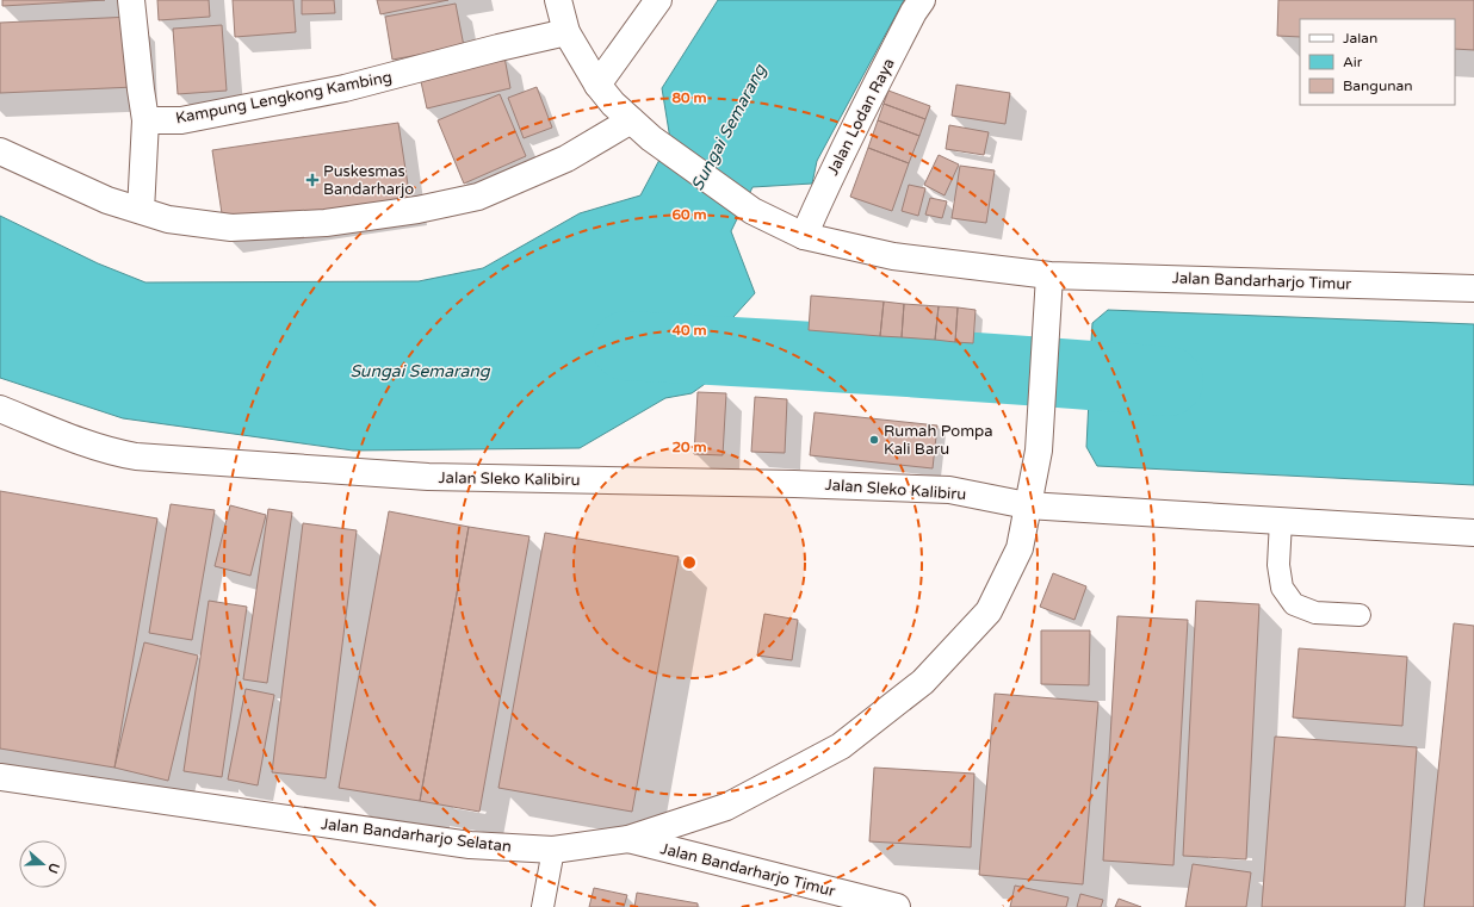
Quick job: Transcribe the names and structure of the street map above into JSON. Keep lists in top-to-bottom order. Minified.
{"streets":{"street":["Kampung Lengkong Kambing","Jalan Lodan Raya","Jalan Bandarharjo Timur","Jalan Sleko Kalibiru","Jalan Bandarharjo Selatan"]},"crossings":[["Jalan Bandarharjo Timur","Jalan Bandarharjo Selatan"],["Jalan Sleko Kalibiru","Jalan Bandarharjo Selatan"]],"water":["Sungai Semarang"],"places":{"health":["Puskesmas Bandarharjo"],"other":["Rumah Pompa Kali Baru"]},"legend":["Jalan","Air","Bangunan"],"north":"right","rings":["80 m","60 m","40 m","20 m"]}
